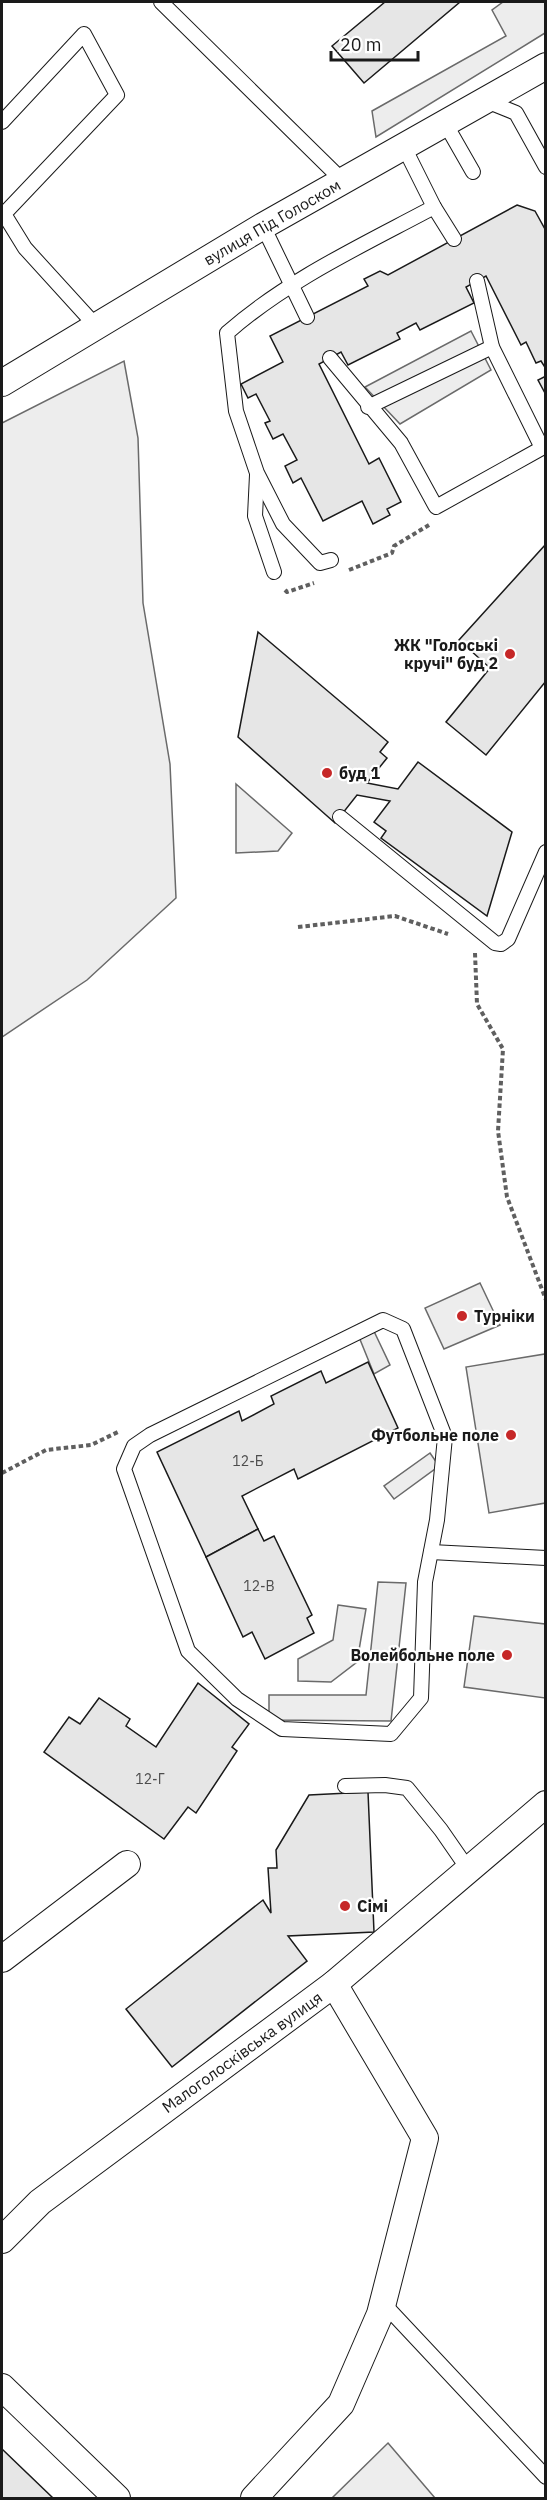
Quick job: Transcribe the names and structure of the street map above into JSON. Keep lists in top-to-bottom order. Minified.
{"streets":{"street":["вулиця Під Голоском","Малоголосківська вулиця"]},"places":["ЖК \"Голоські кручі\" буд 2","буд 1","Турніки","Футбольне поле","Волейбольне поле","Сімі"],"house_numbers":["12-Б","12-В","12-Г"],"scale_bar":"20 m"}
